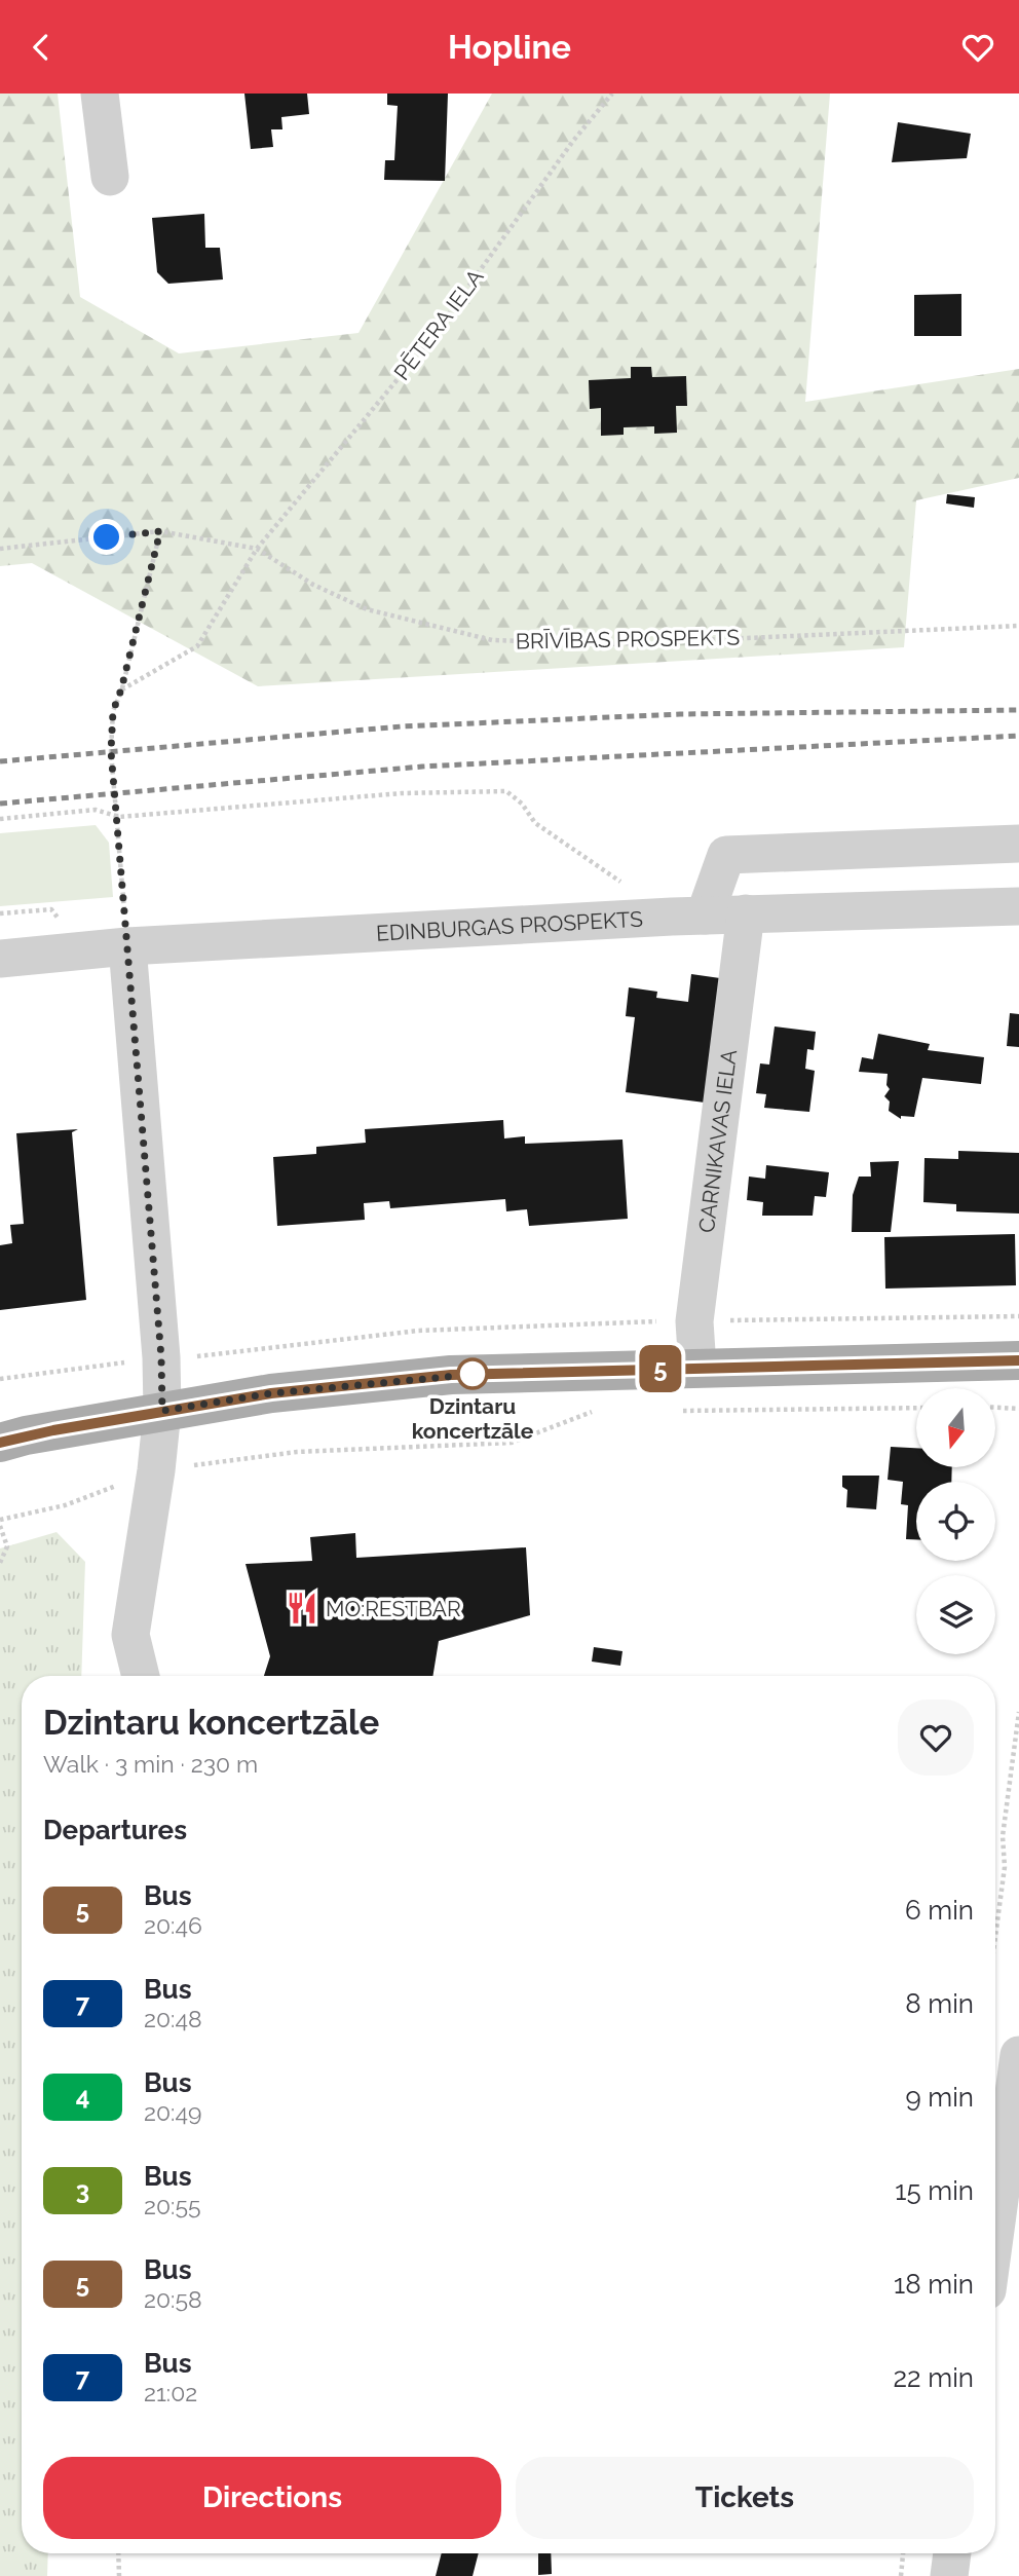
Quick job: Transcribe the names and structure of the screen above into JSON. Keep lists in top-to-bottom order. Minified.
{"streets":{"street":["EDINBURGAS PROSPEKTS","CARNIKAVAS IELA"],"path":["PĒTERA IELA","BRĪVĪBAS PROSPEKTS"]},"crossings":[["PĒTERA IELA","BRĪVĪBAS PROSPEKTS"],["EDINBURGAS PROSPEKTS","CARNIKAVAS IELA"]],"places":{"other":["Dzintaru koncertzāle"],"restaurant":["MO:RESTBAR"]},"lines":["bus line 5"],"north":"bottom","page":{"header":"Hopline","on_map":"5","heading":[["Dzintaru koncertzāle","Walk · 3 min · 230 m"],"Departures"],"list":[{"mark":"5","name":"Bus","note":"20:46","value":"6 min"},{"mark":"7","name":"Bus","note":"20:48","value":"8 min"},{"mark":"4","name":"Bus","note":"20:49","value":"9 min"},{"mark":"3","name":"Bus","note":"20:55","value":"15 min"},{"mark":"5","name":"Bus","note":"20:58","value":"18 min"},{"mark":"7","name":"Bus","note":"21:02","value":"22 min"}],"buttons":["Directions","Tickets"]}}
